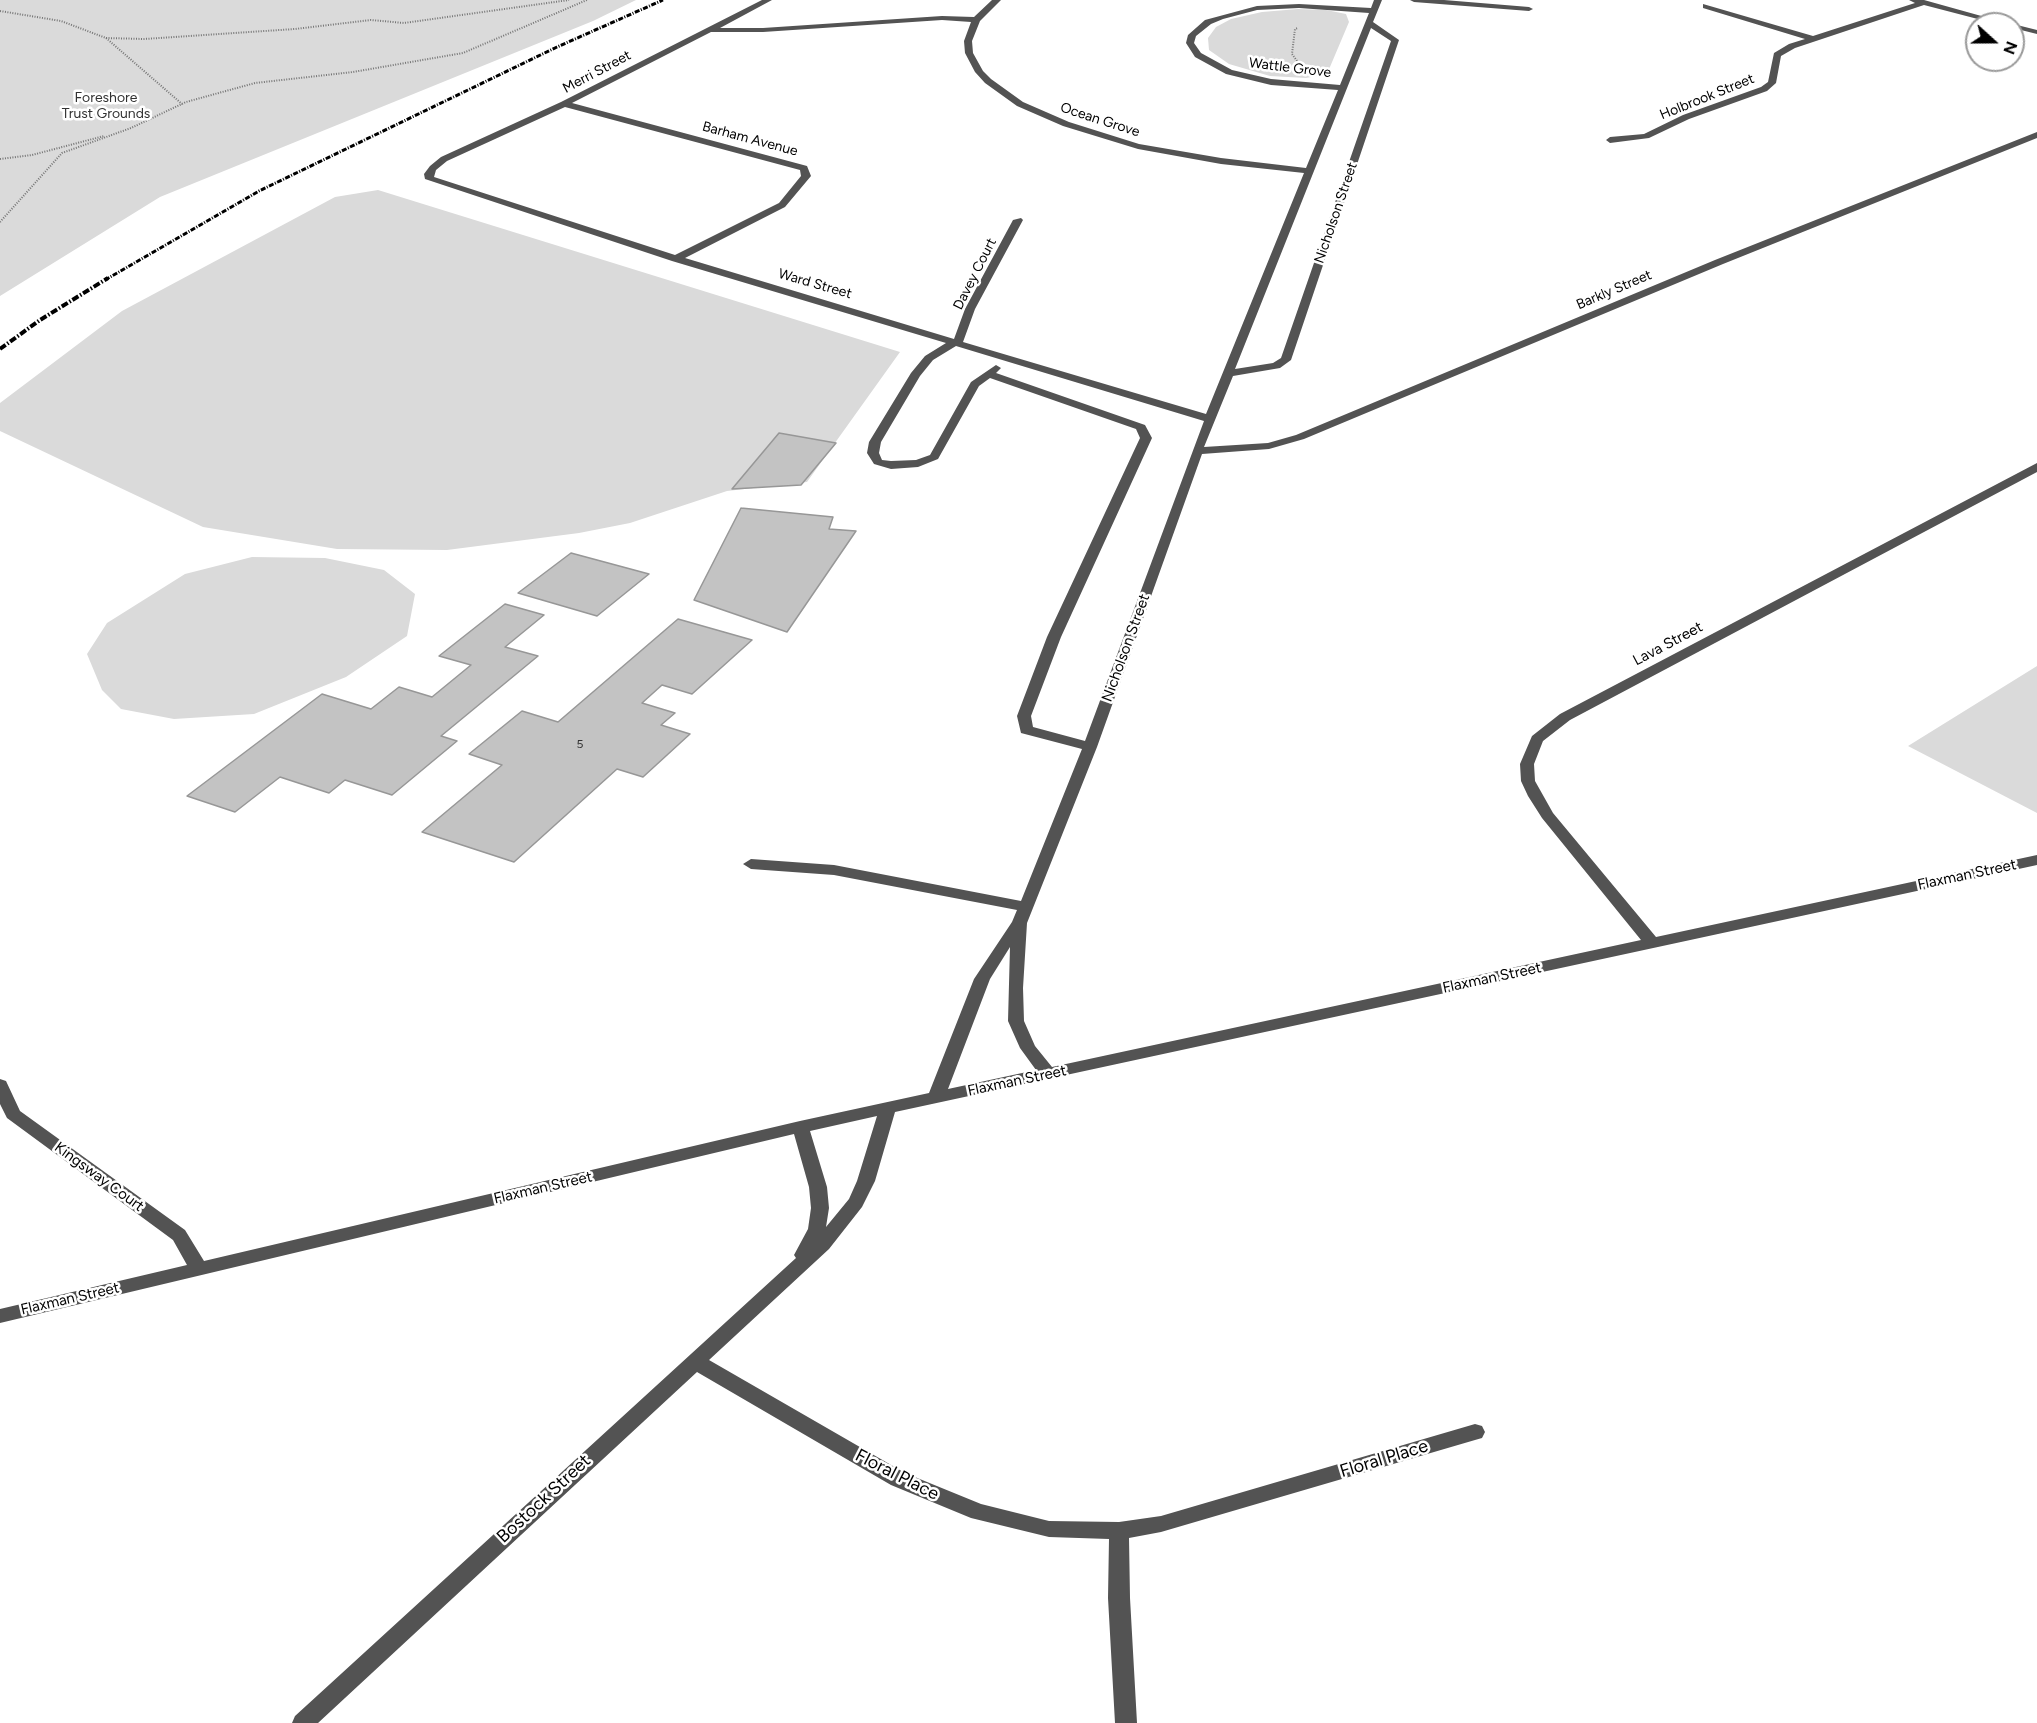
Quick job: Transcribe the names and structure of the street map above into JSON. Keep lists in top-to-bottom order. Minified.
{"streets":{"street":["Wattle Grove","Merri Street","Holbrook Street","Ocean Grove","Barham Avenue","Nicholson Street","Davey Court","Ward Street","Barkly Street","Lava Street","Flaxman Street","Kingsway Court","Floral Place","Bostock Street"]},"crossings":[["Wattle Grove","Nicholson Street"],["Merri Street","Barham Avenue"],["Merri Street","Ward Street"],["Ocean Grove","Nicholson Street"],["Barham Avenue","Ward Street"],["Nicholson Street","Ward Street"],["Nicholson Street","Barkly Street"],["Nicholson Street","Flaxman Street"],["Davey Court","Ward Street"],["Lava Street","Flaxman Street"],["Flaxman Street","Kingsway Court"],["Flaxman Street","Bostock Street"],["Floral Place","Bostock Street"]],"parks":["Foreshore Trust Grounds"],"house_numbers":["5"],"north":"right"}
